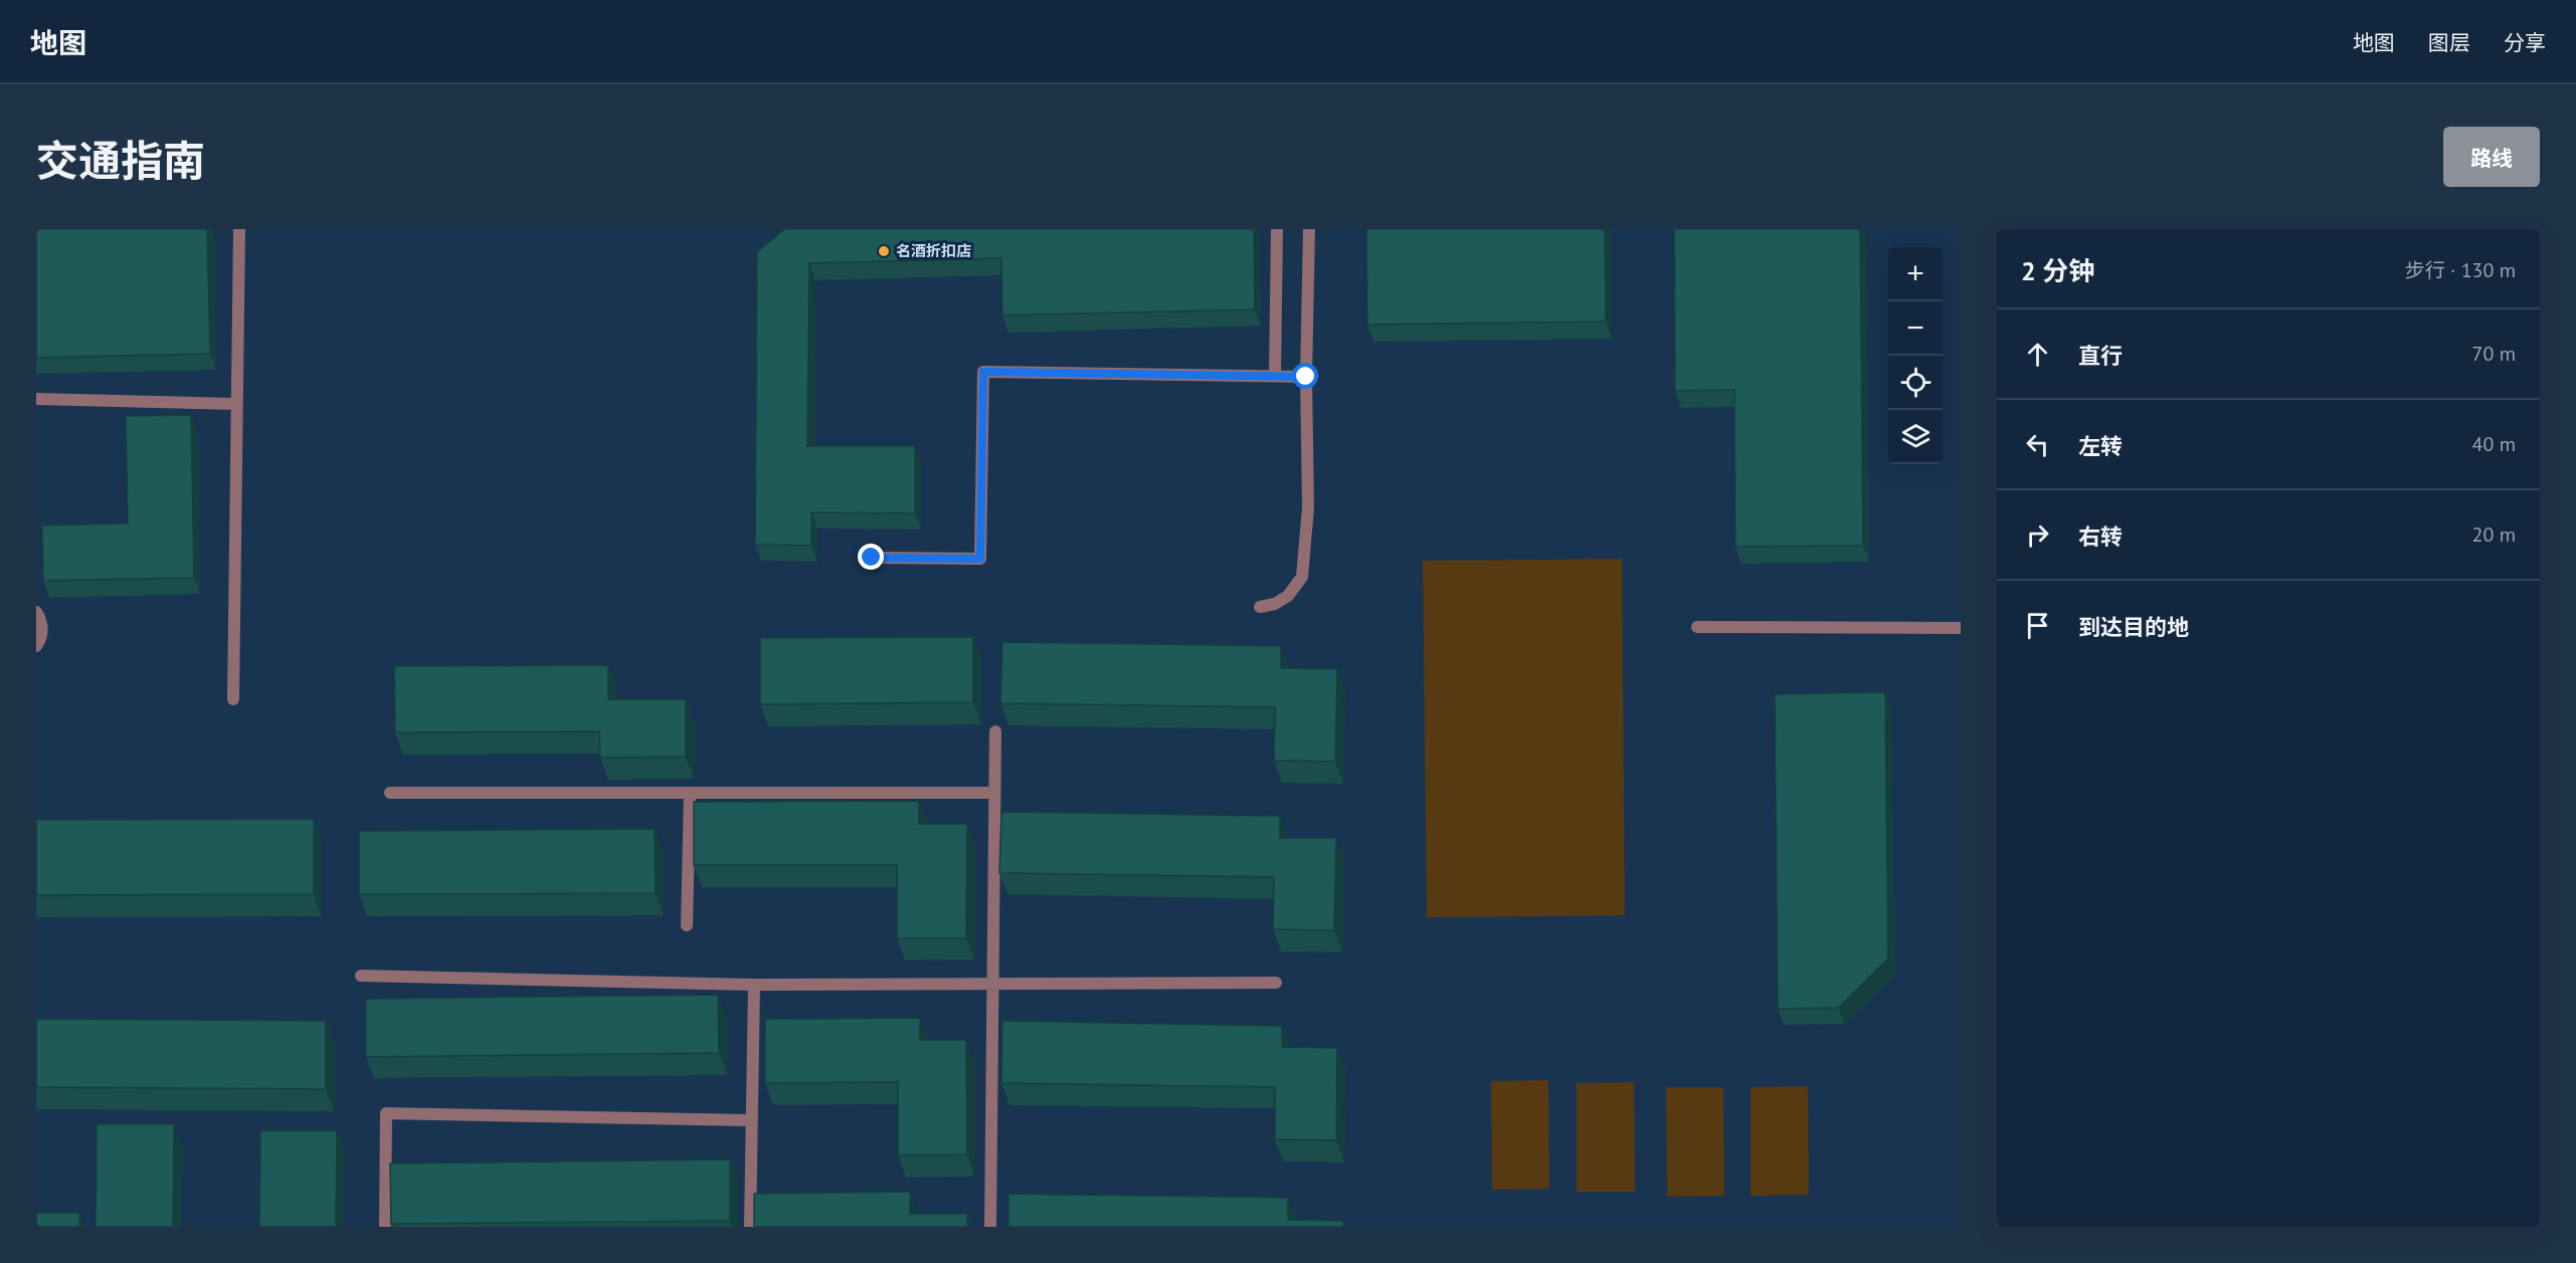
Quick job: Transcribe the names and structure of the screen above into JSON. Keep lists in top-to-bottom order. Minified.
{"places":["名酒折扣店"],"page":{"header":"地图","nav":["地图","图层","分享"],"title":"交通指南","buttons":"路线","heading":["2 分钟","步行 · 130 m"],"map_buttons":["+","−"],"list":[["直行","70 m"],["左转","40 m"],["右转","20 m"],"到达目的地"]}}
